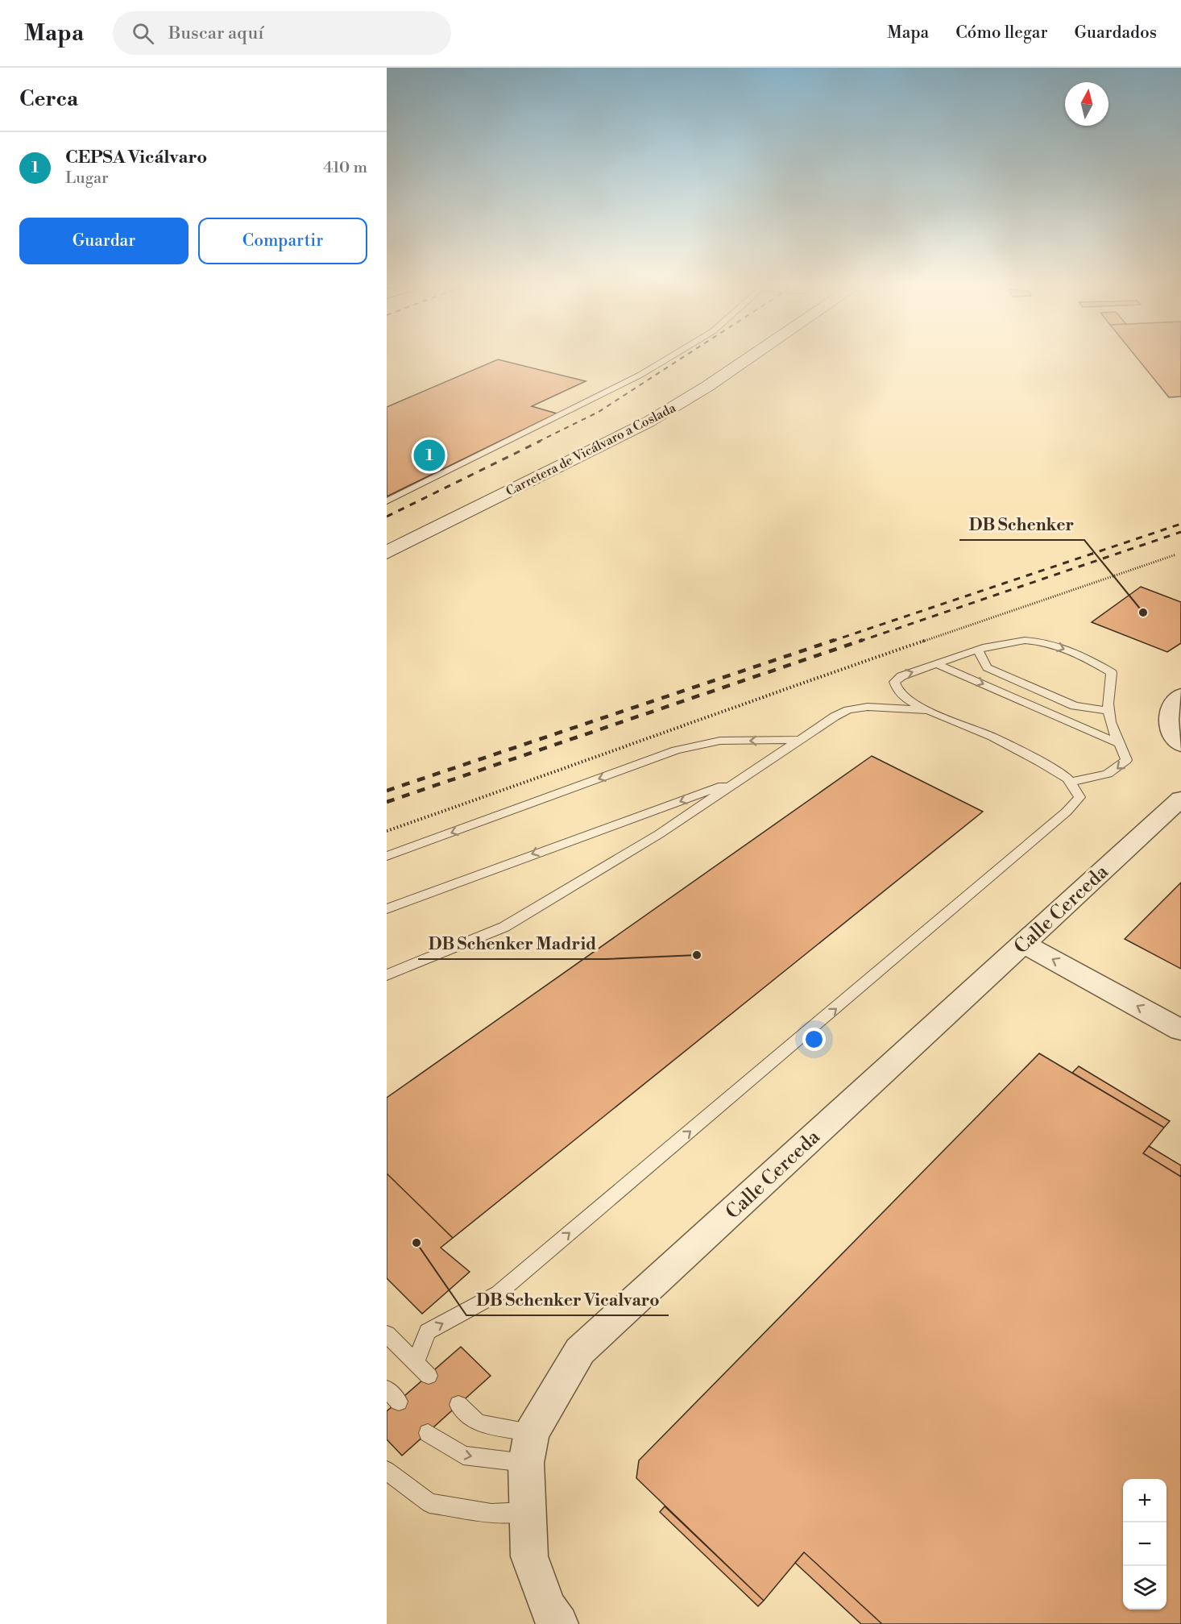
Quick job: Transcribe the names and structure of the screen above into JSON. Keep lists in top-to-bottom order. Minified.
{"streets":{"street":["Carretera de Vicálvaro a Coslada","Calle Cerceda"]},"places":["DB Schenker","DB Schenker Madrid","DB Schenker Vicalvaro"],"north":"top","page":{"header":"Mapa","search":"Buscar aquí","nav":["Mapa","Cómo llegar","Guardados"],"heading":"Cerca","list":[{"mark":"1","name":"CEPSA Vicálvaro","note":"Lugar","value":"410 m"}],"buttons":["Guardar","Compartir"],"pins":"1","map_buttons":["+","−"]}}
